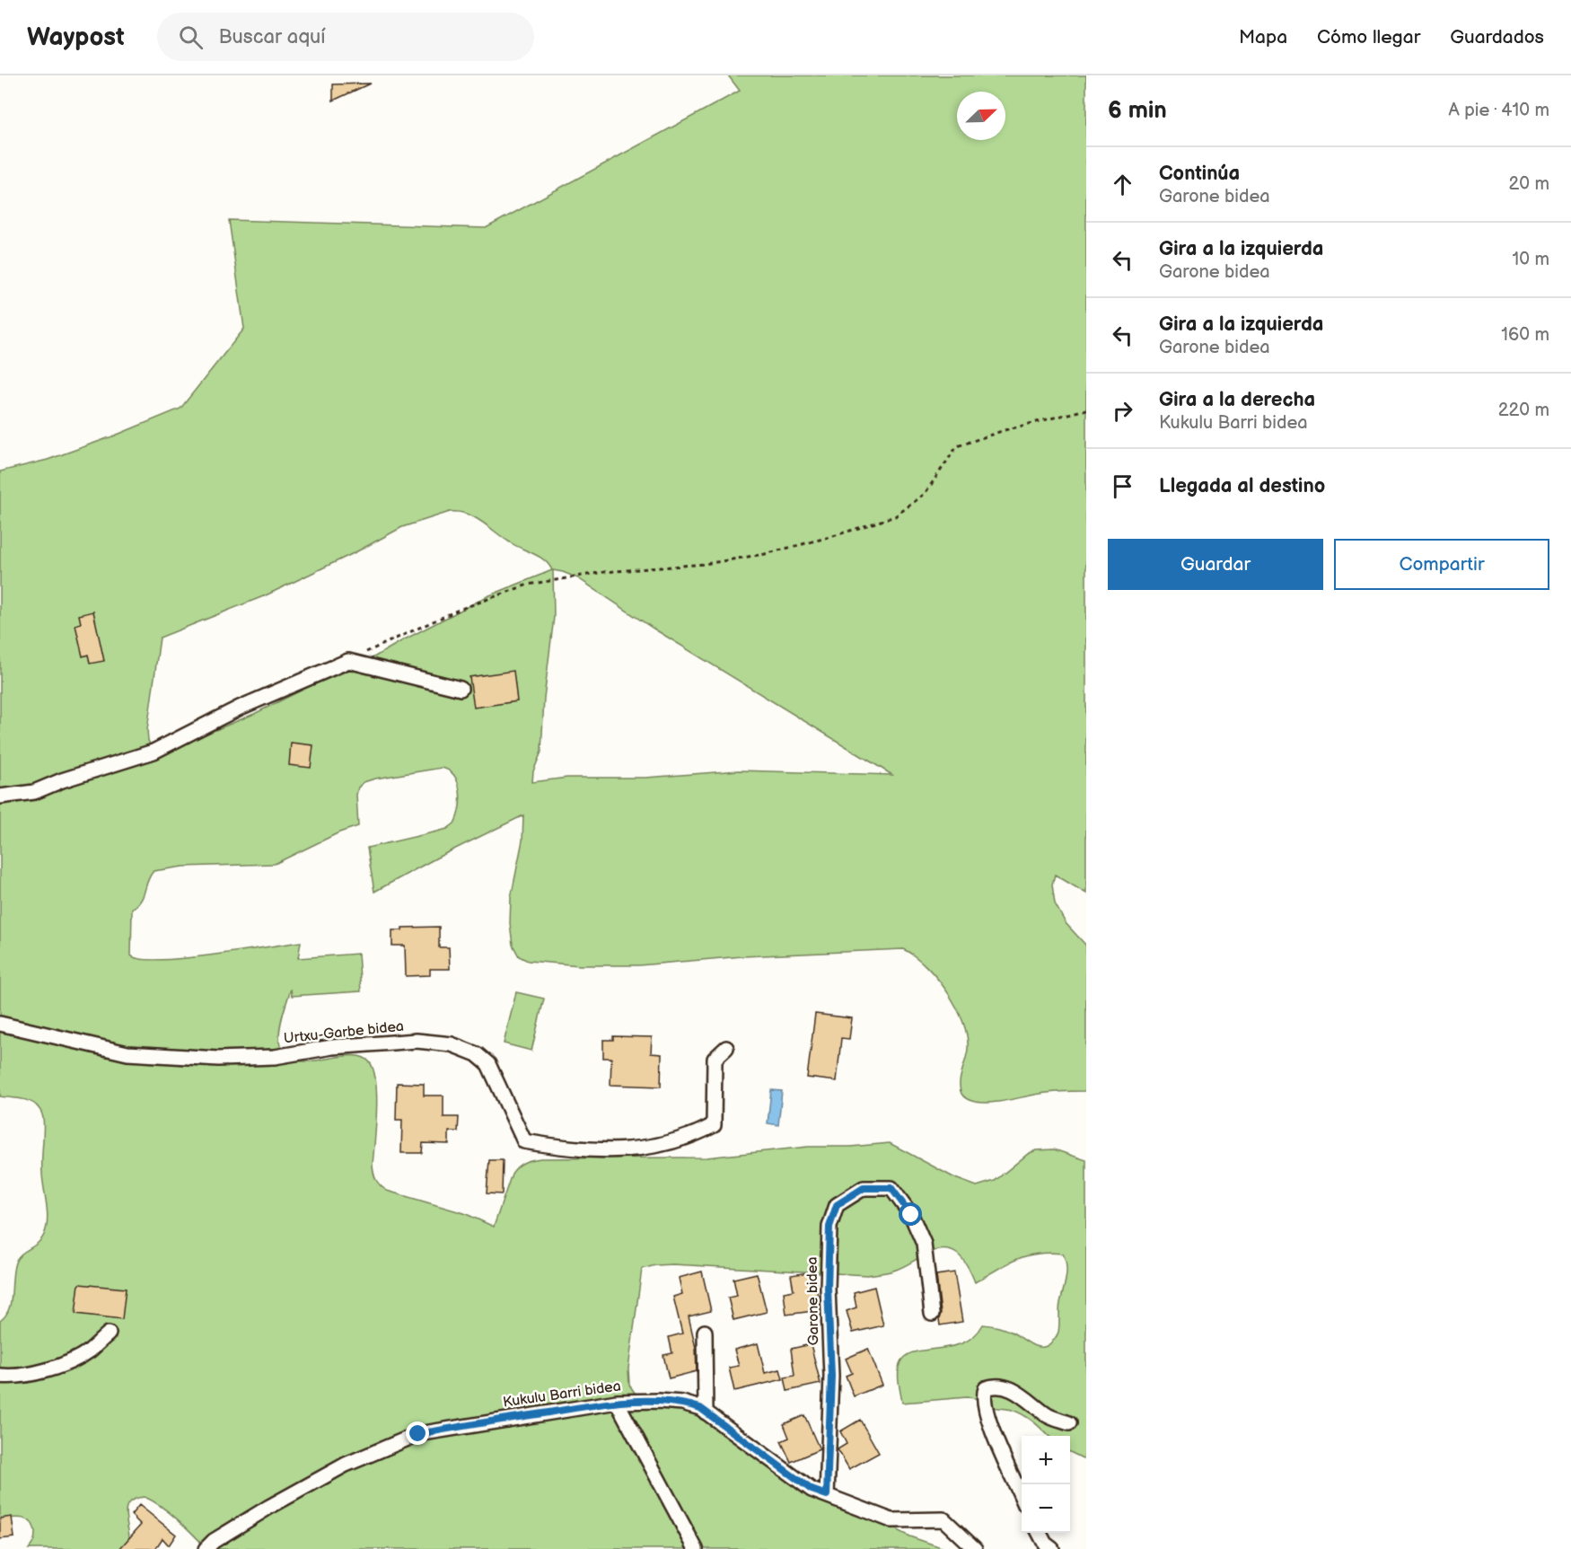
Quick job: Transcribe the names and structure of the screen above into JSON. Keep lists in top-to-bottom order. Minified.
{"streets":{"lane":["Urtxu-Garbe bidea","Garone bidea","Kukulu Barri bidea"]},"crossings":[["Garone bidea","Kukulu Barri bidea"]],"north":"top right","page":{"header":"Waypost","search":"Buscar aquí","nav":["Mapa","Cómo llegar","Guardados"],"heading":["6 min","A pie · 410 m"],"list":[["Continúa","Garone bidea","20 m"],["Gira a la izquierda","Garone bidea","10 m"],["Gira a la izquierda","Garone bidea","160 m"],["Gira a la derecha","Kukulu Barri bidea","220 m"],"Llegada al destino"],"buttons":["Guardar","Compartir"],"map_buttons":["+","−"]}}
